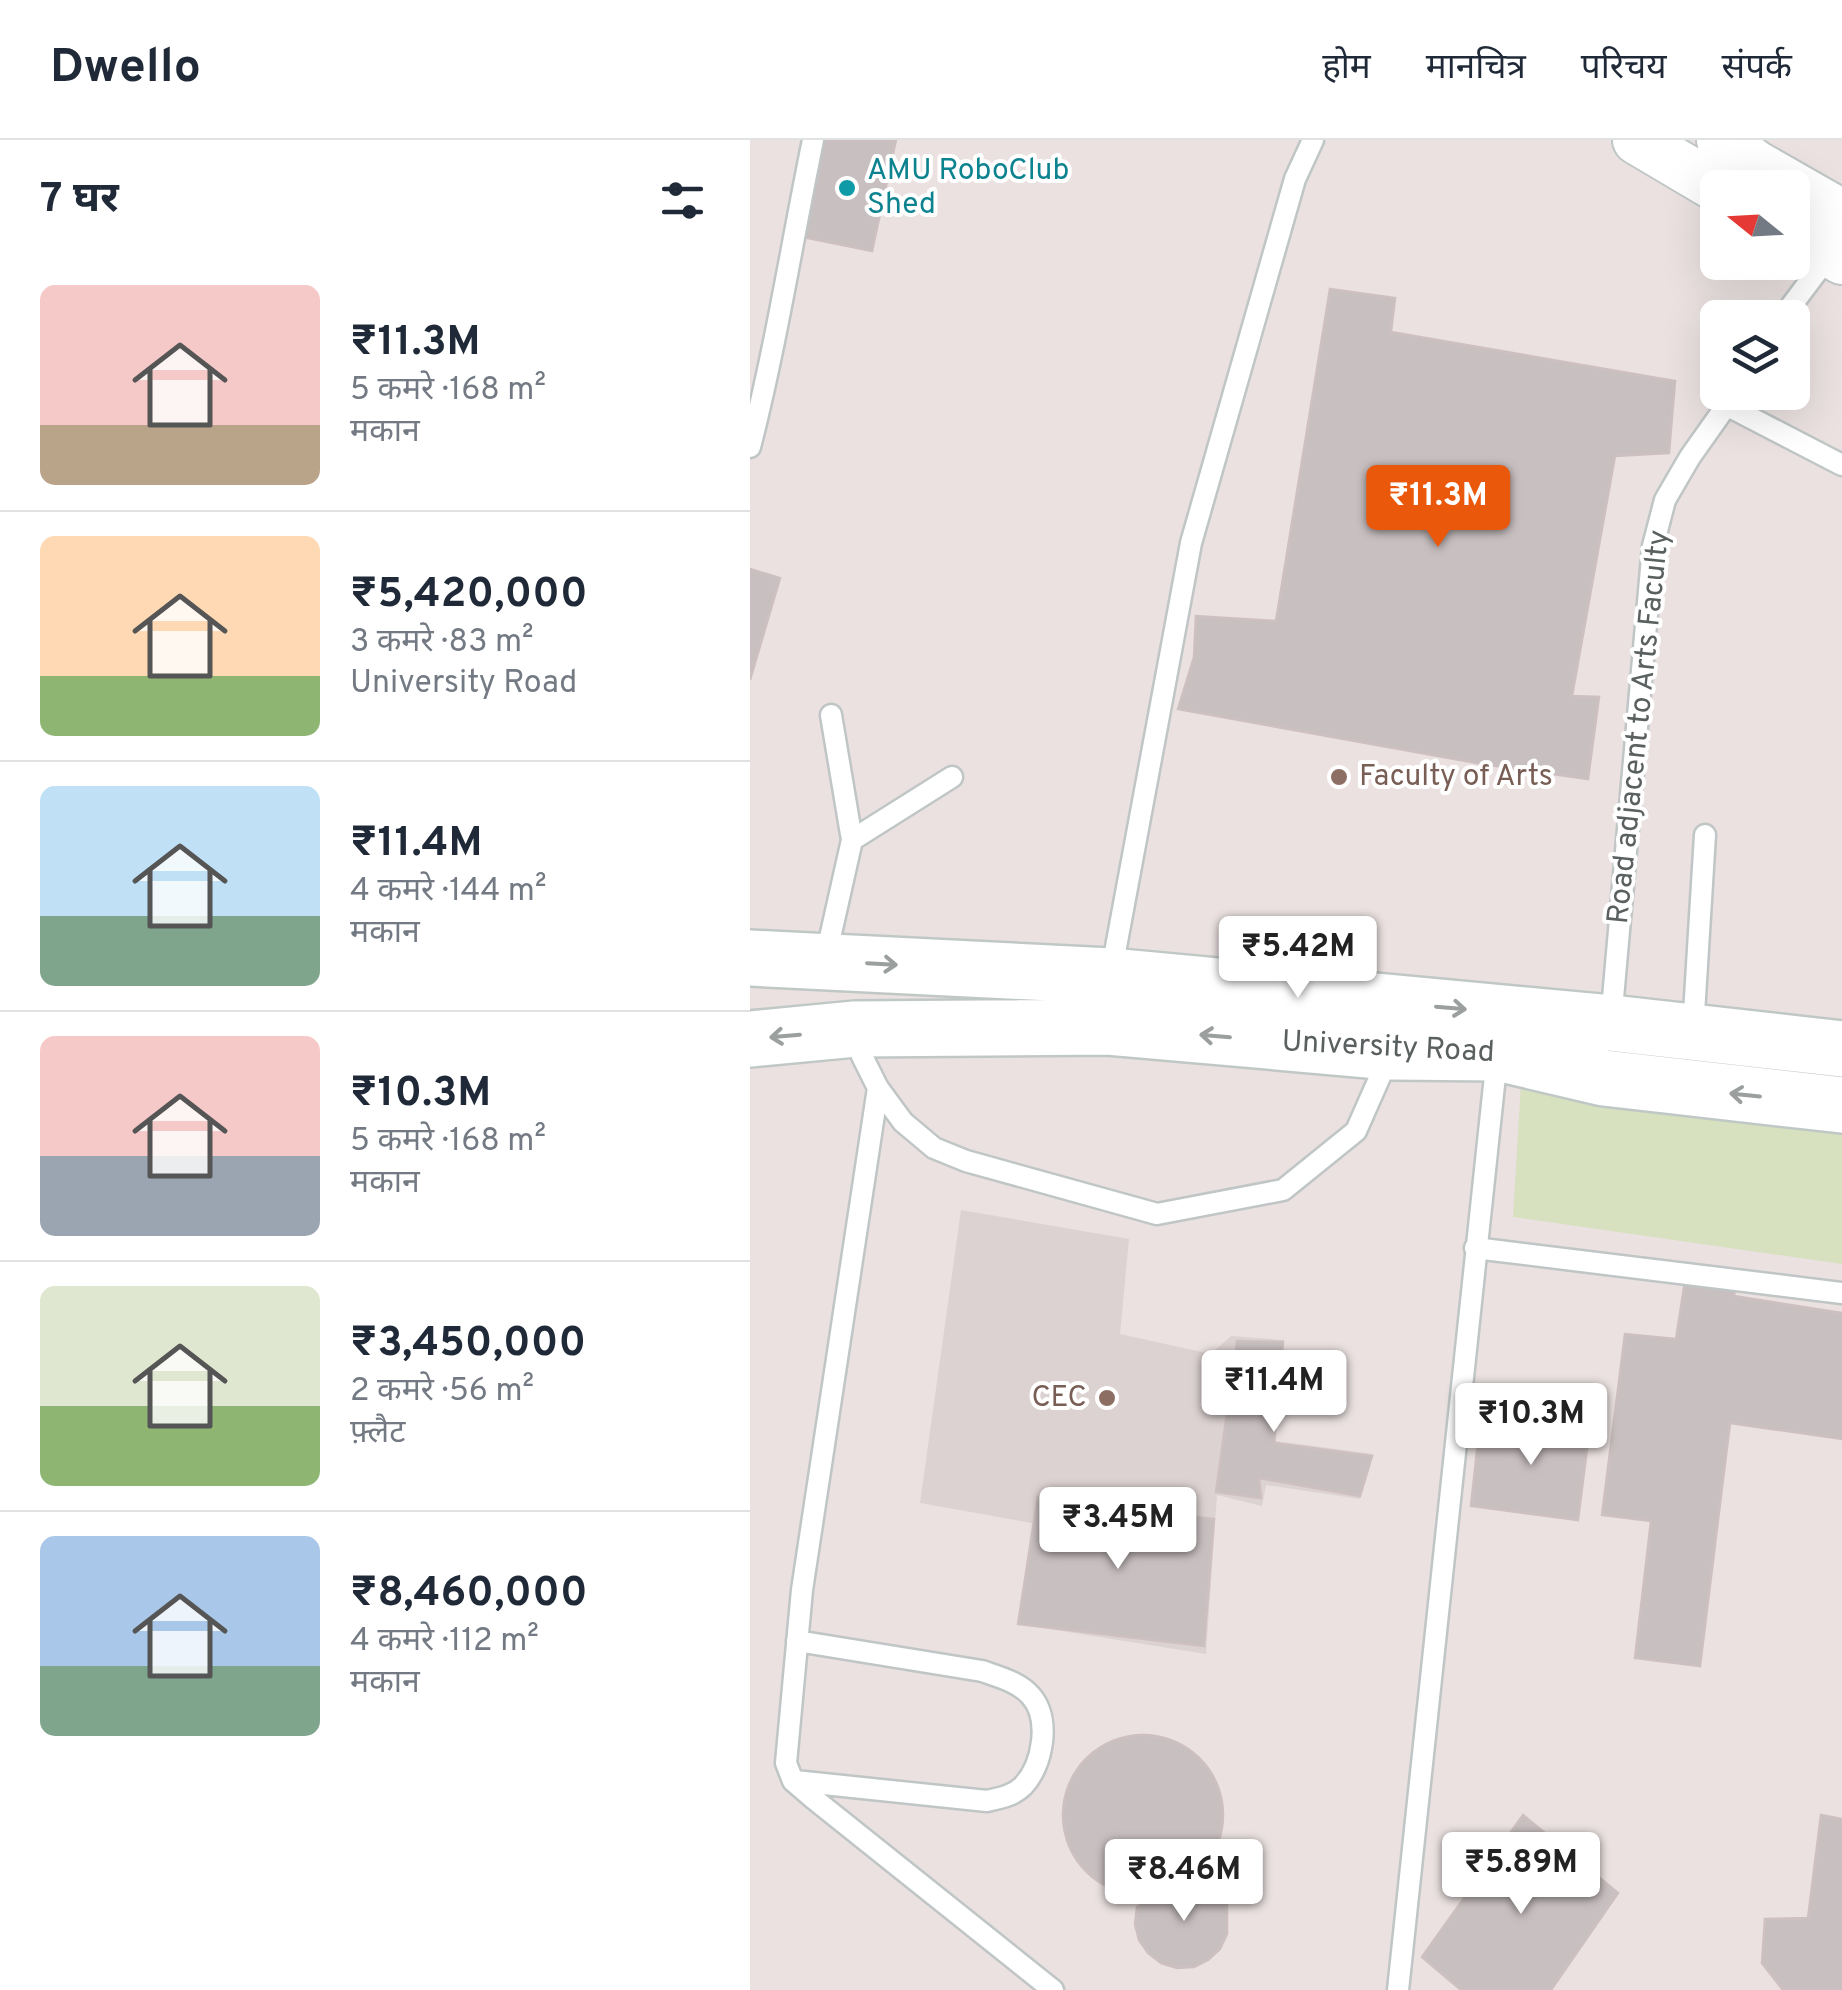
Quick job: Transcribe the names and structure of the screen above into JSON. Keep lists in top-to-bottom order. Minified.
{"streets":{"main road":["University Road"],"lane":["Road adjacent to Arts Faculty"]},"places":["AMU RoboClub Shed","Faculty of Arts","CEC"],"north":"left","page":{"header":"Dwello","nav":["होम","मानचित्र","परिचय","संपर्क"],"heading":"7 घर","list":[{"name":"₹11.3M","note":"5 कमरे · 168 m² · मकान"},{"name":"₹5,420,000","note":"3 कमरे · 83 m² · University Road"},{"name":"₹11.4M","note":"4 कमरे · 144 m² · मकान"},{"name":"₹10.3M","note":"5 कमरे · 168 m² · मकान"},{"name":"₹3,450,000","note":"2 कमरे · 56 m² · फ़्लैट"},{"name":"₹8,460,000","note":"4 कमरे · 112 m² · मकान"}],"price":["₹11.3M","₹5.42M","₹11.4M","₹10.3M","₹3.45M","₹5.89M","₹8.46M"]}}
